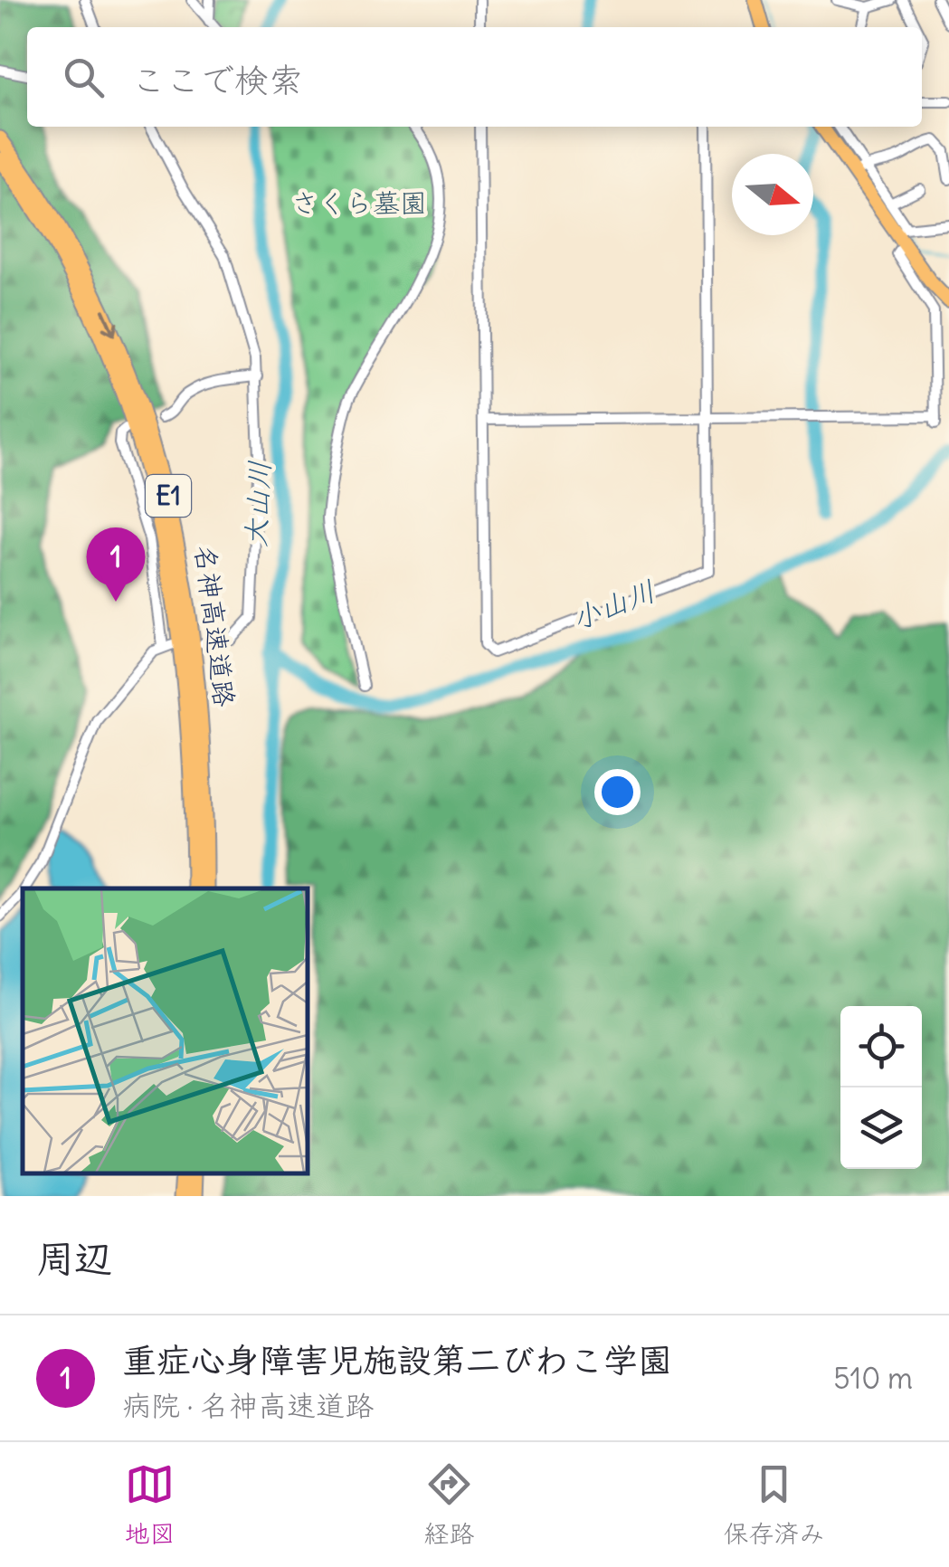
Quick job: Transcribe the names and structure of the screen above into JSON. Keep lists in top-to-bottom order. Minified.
{"streets":{"highway":["E1","名神高速道路"]},"water":["大山川","小山川"],"parks":["さくら墓園"],"north":"right","page":{"search":"ここで検索","pins":"1","heading":"周辺","list":[{"mark":"1","name":"重症心身障害児施設第二びわこ学園","note":"病院 · 名神高速道路","value":"510 m"}],"nav":["地図","経路","保存済み"]}}
